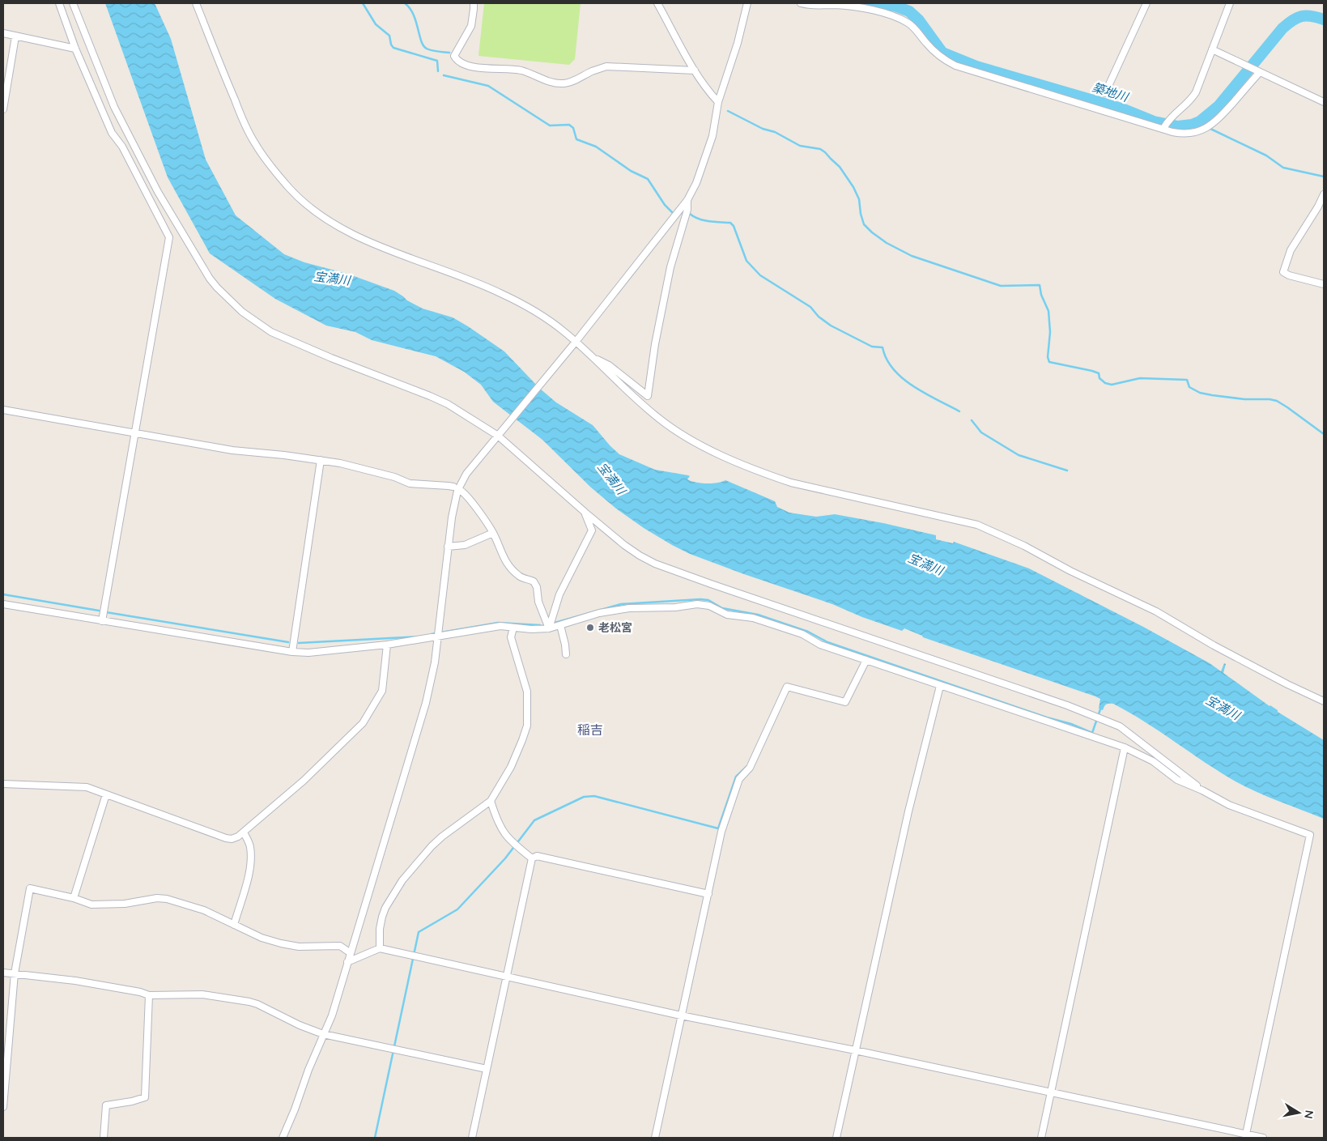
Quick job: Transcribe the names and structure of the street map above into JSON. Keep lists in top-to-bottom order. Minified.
{"districts":["稲吉"],"water":["築地川","宝満川"],"places":["老松宮"],"north":"right"}
